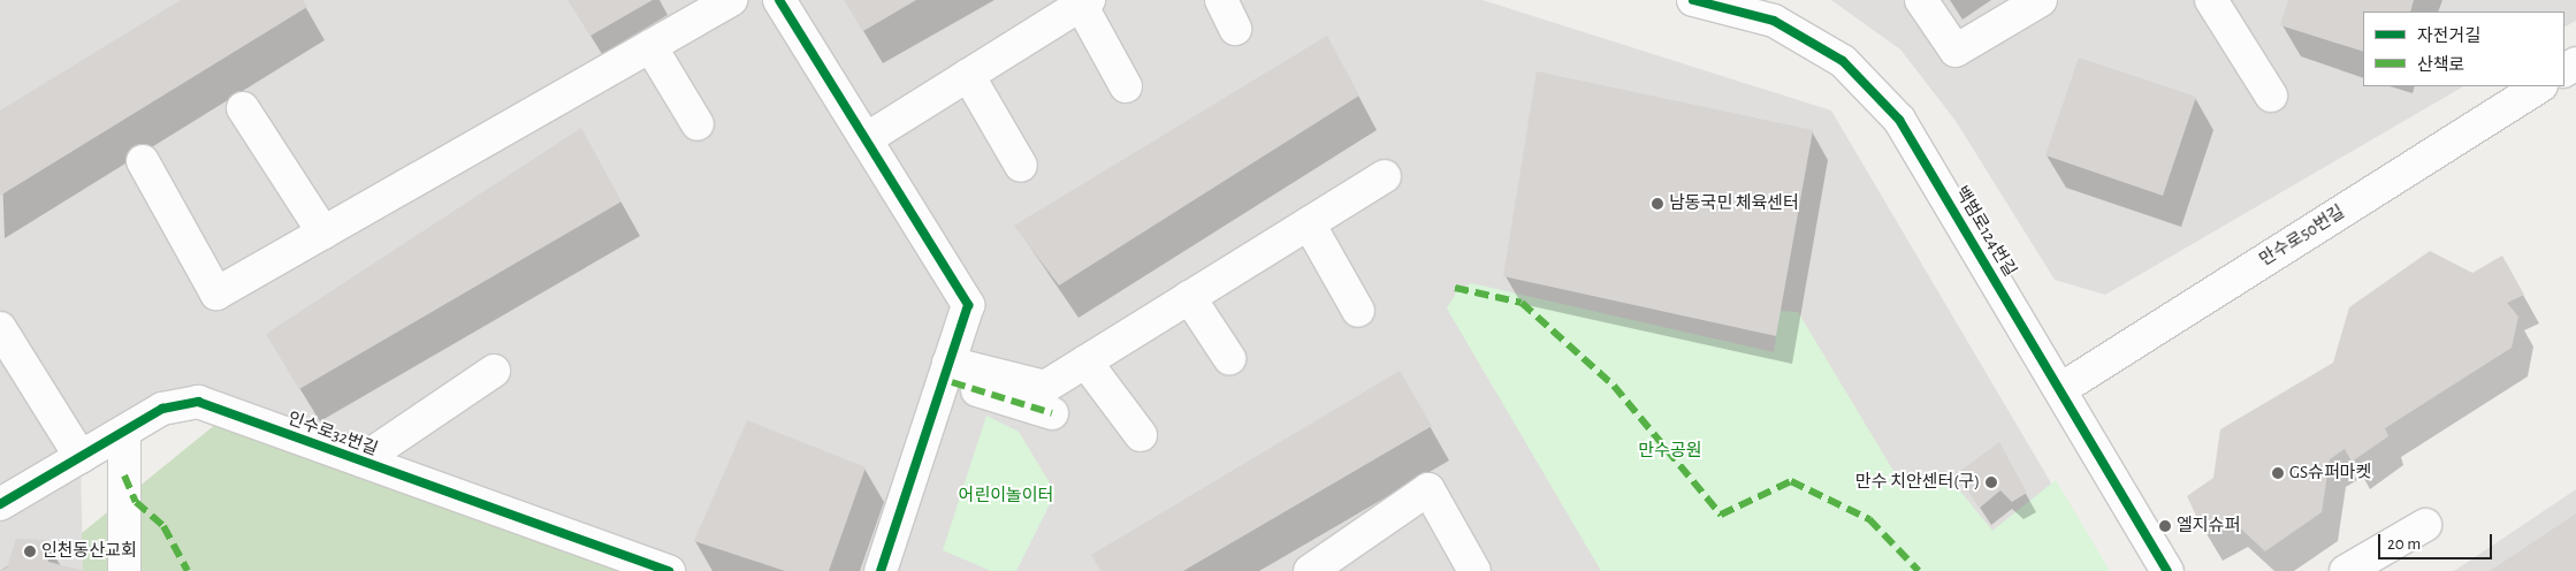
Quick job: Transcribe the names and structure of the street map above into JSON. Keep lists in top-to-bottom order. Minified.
{"streets":{"street":["백범로124번길","만수로50번길","인수로32번길"]},"crossings":[["백범로124번길","만수로50번길"]],"parks":["만수공원","어린이놀이터"],"places":["남동국민 체육센터","GS슈퍼마켓","만수 치안센터(구)","엘지슈퍼","인천동산교회"],"legend":["자전거길","산책로"],"scale_bar":"20 m"}
